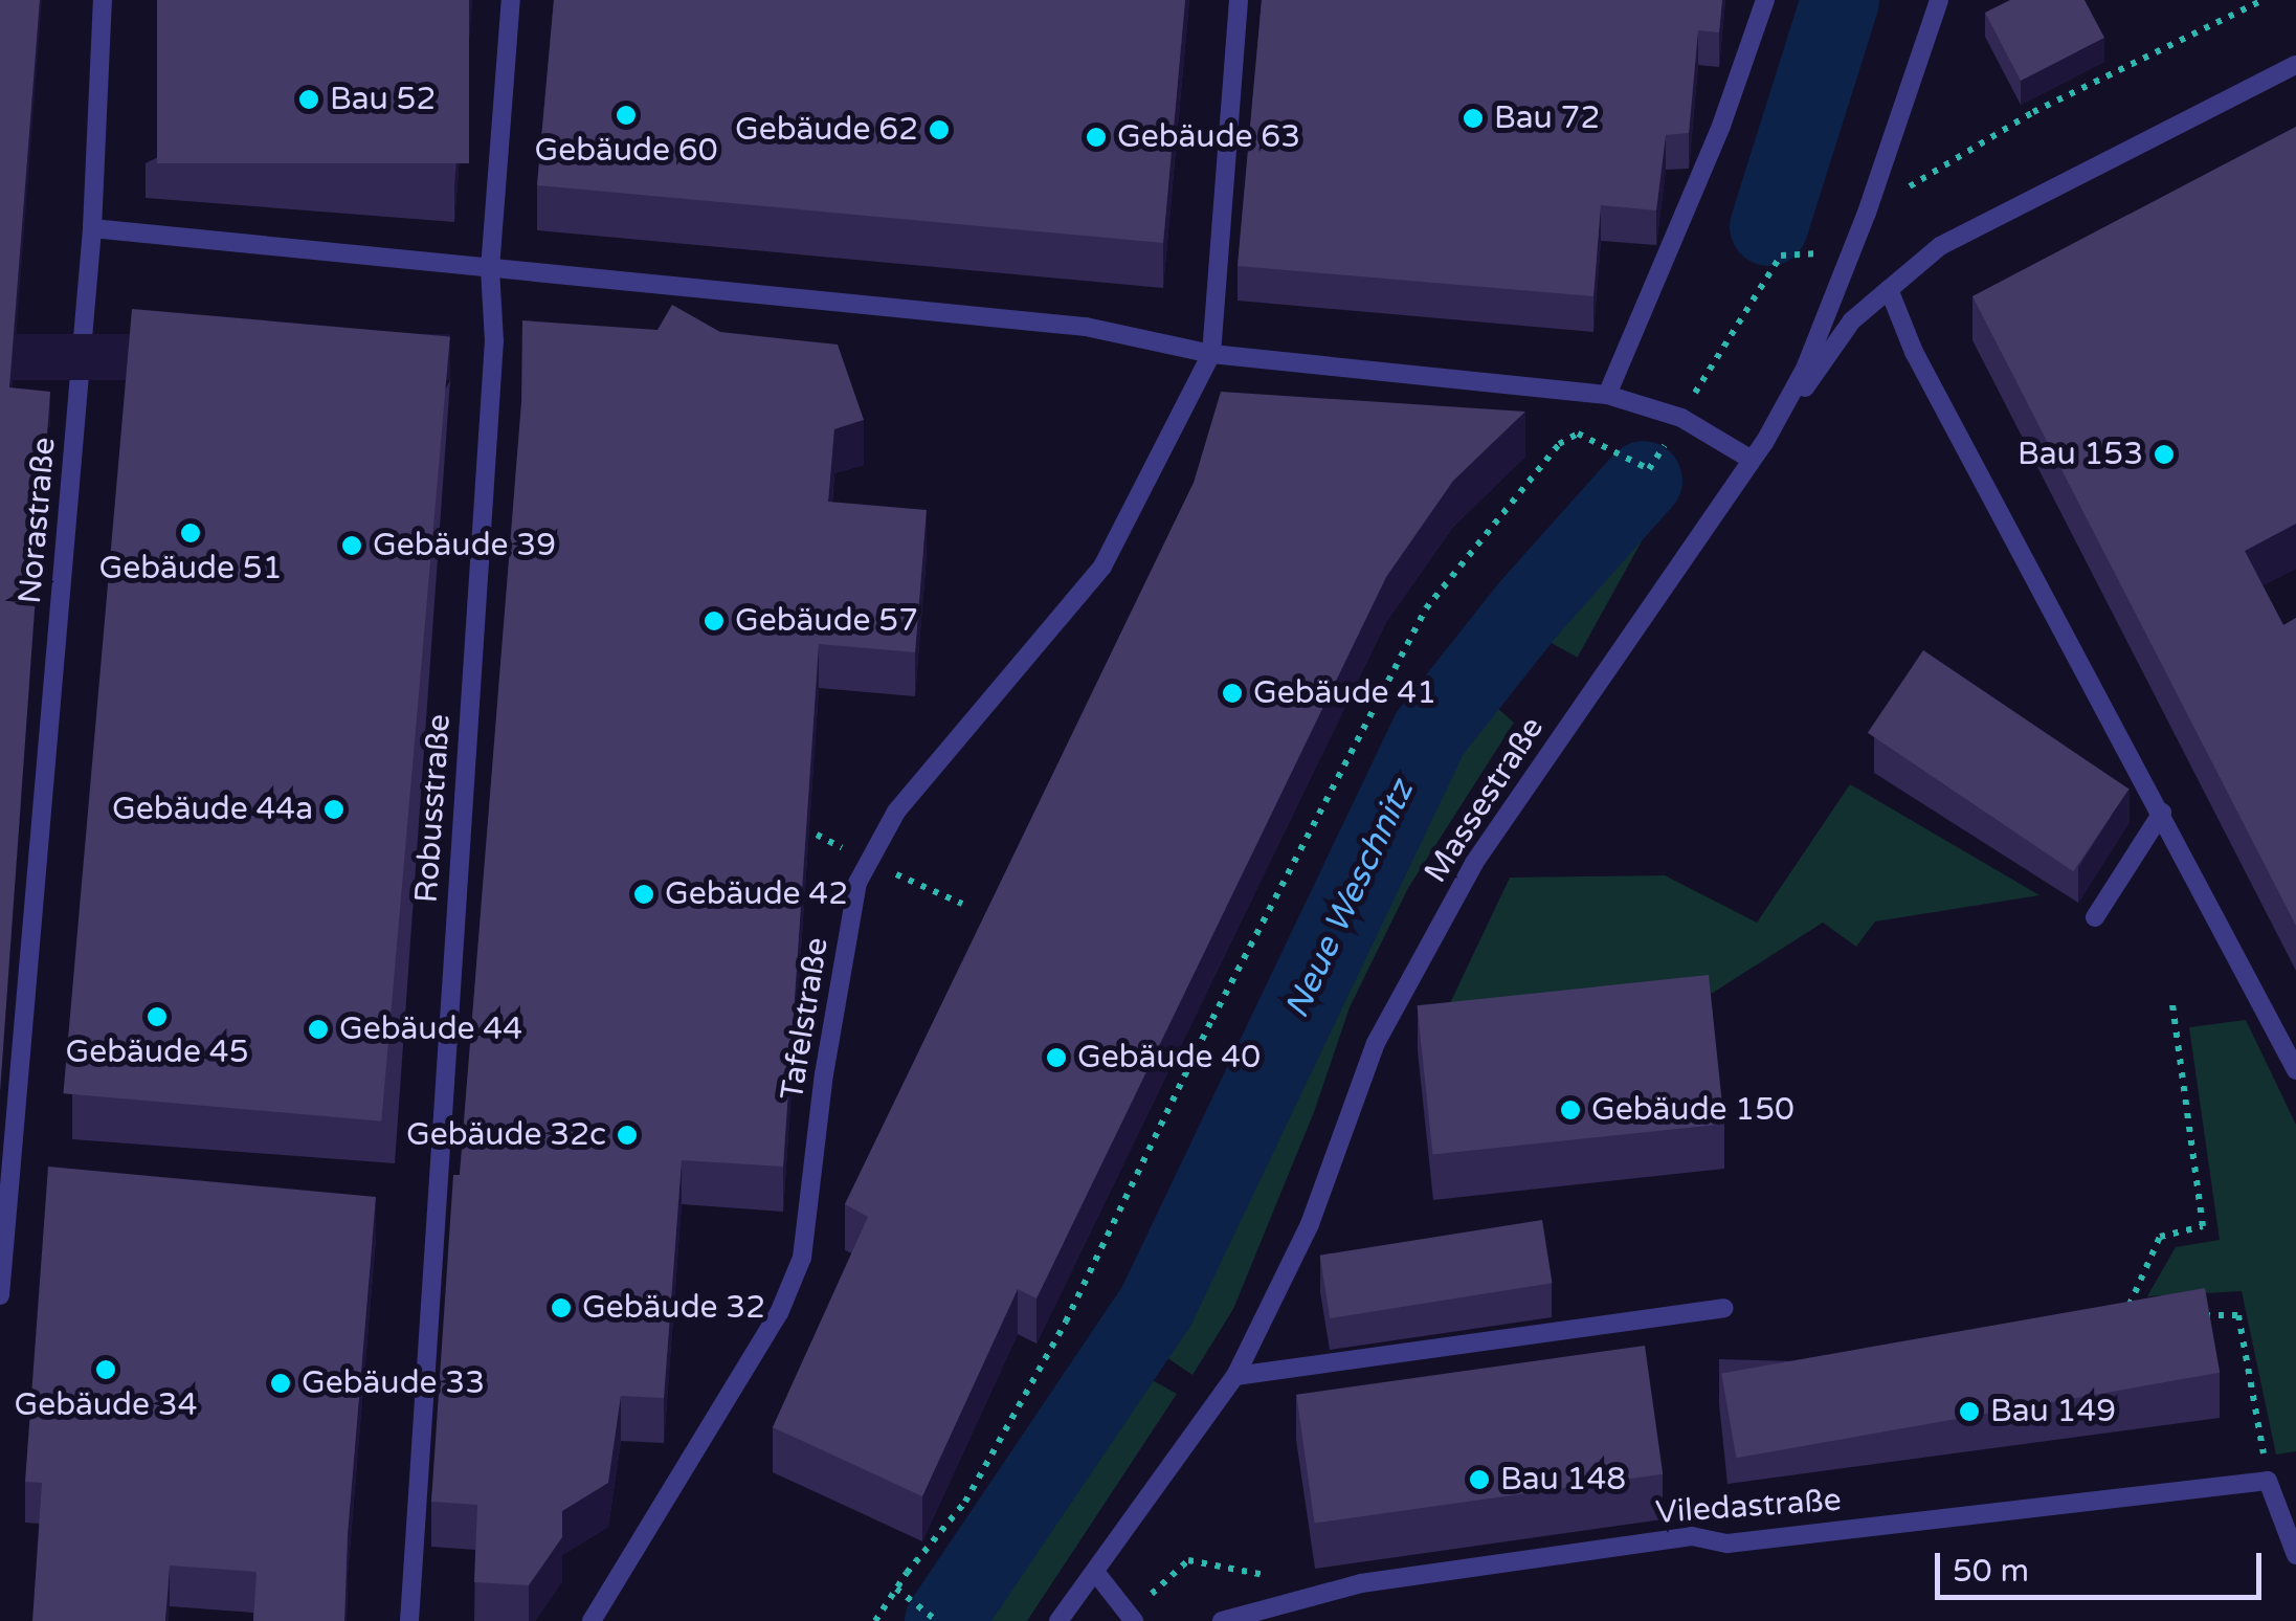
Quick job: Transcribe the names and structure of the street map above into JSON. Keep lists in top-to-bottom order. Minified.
{"streets":{"lane":["Norastraße","Massestraße","Robusstraße","Tafelstraße","Viledastraße"]},"water":["Neue Weschnitz"],"places":["Bau 52","Gebäude 60","Bau 72","Gebäude 62","Gebäude 63","Bau 153","Gebäude 51","Gebäude 39","Gebäude 57","Gebäude 41","Gebäude 44a","Gebäude 42","Gebäude 45","Gebäude 44","Gebäude 40","Gebäude 150","Gebäude 32c","Gebäude 32","Gebäude 34","Gebäude 33","Bau 149","Bau 148"],"scale_bar":"50 m"}
